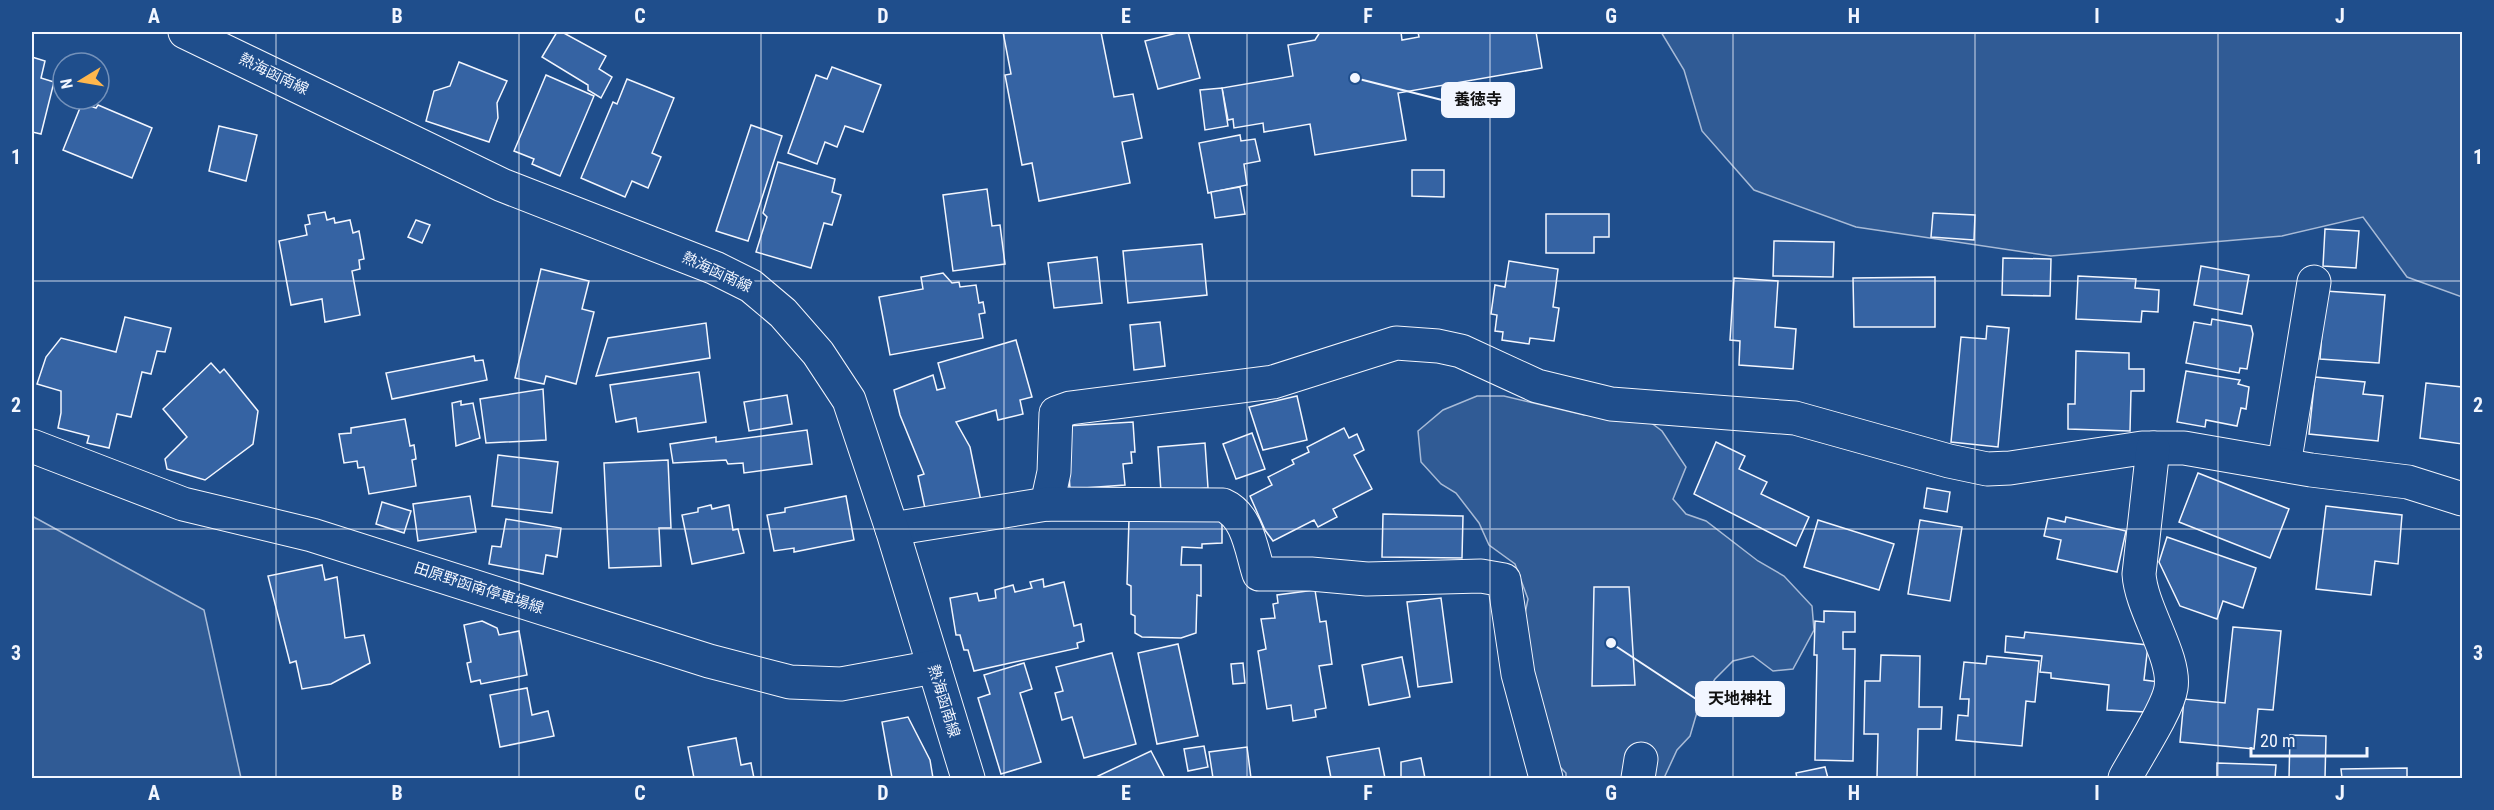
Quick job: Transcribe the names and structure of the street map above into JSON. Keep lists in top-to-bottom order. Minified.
{"streets":{"street":["熱海函南線","田原野函南停車場線"]},"crossings":[["熱海函南線","田原野函南停車場線"]],"places":["養徳寺","天地神社"],"scale_bar":"20 m","north":"left","grid":{"columns":["A","B","C","D","E","F","G","H","I","J"],"rows":["1","2","3"]}}
